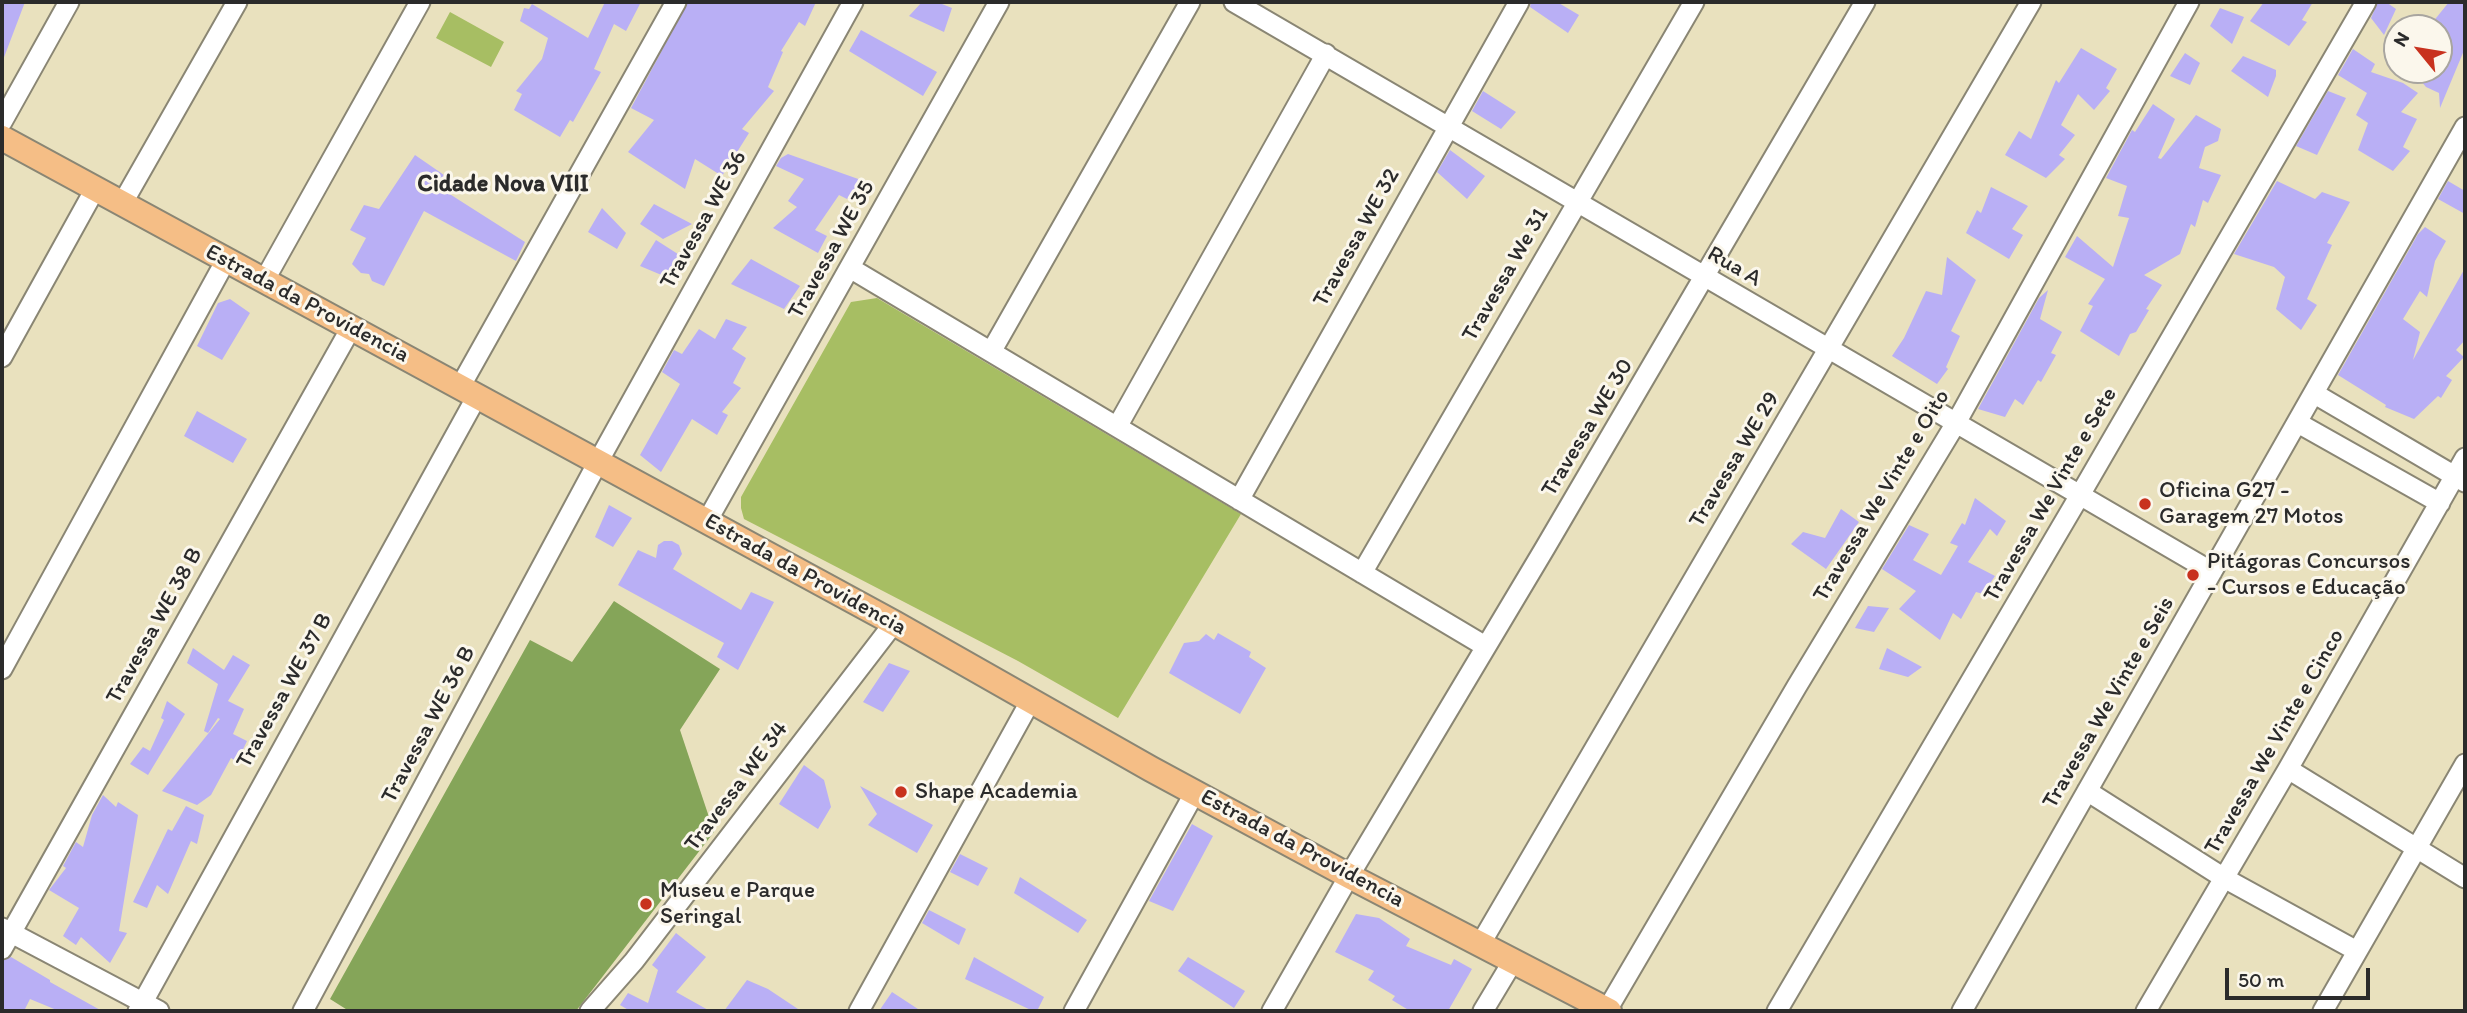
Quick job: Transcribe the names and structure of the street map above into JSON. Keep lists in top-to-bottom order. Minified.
{"streets":{"main road":["Estrada da Providencia"],"street":["Travessa WE 36","Travessa WE 32","Travessa WE 35","Rua A","Travessa We 31","Travessa WE 30","Travessa WE 29","Travessa We Vinte e Sete","Travessa We Vinte e Oito","Travessa WE 38 B","Travessa WE 37 B","Travessa We Vinte e Seis","Travessa WE 36 B","Travessa We Vinte e Cinco","Travessa WE 34"]},"crossings":[["Travessa WE 36","Estrada da Providencia"],["Travessa WE 36","Travessa WE 36 B"],["Travessa WE 32","Rua A"],["Travessa WE 35","Estrada da Providencia"],["Rua A","Travessa We 31"],["Rua A","Travessa WE 30"],["Rua A","Travessa WE 29"],["Rua A","Travessa We Vinte e Sete"],["Rua A","Travessa We Vinte e Oito"],["Rua A","Travessa We Vinte e Seis"],["Estrada da Providencia","Travessa WE 30"],["Estrada da Providencia","Travessa WE 29"],["Estrada da Providencia","Travessa We Vinte e Oito"],["Estrada da Providencia","Travessa WE 38 B"],["Estrada da Providencia","Travessa WE 37 B"],["Estrada da Providencia","Travessa WE 36 B"],["Estrada da Providencia","Travessa WE 34"]],"districts":["Cidade Nova VIII"],"places":["Oficina G27 - Garagem 27 Motos","Pitágoras Concursos - Cursos e Educação","Shape Academia","Museu e Parque Seringal"],"scale_bar":"50 m","north":"top left"}
